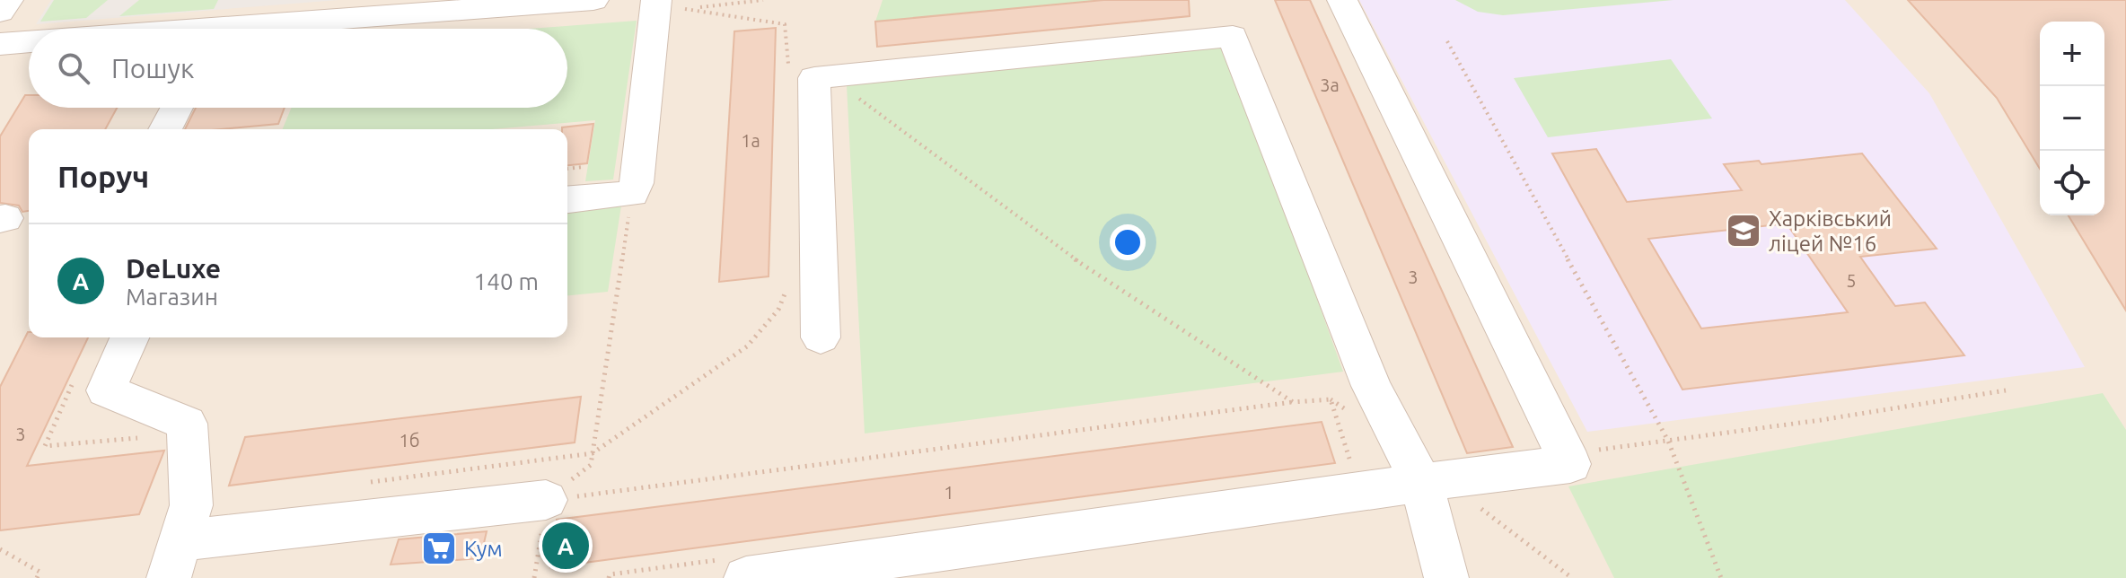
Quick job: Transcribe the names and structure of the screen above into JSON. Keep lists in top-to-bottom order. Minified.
{"places":{"school or university":["Харківський ліцей №16"],"supermarket":["Кум"]},"house_numbers":["3а","1а","3","5","3","1б","1"],"page":{"map_buttons":["+","−"],"search":"Пошук","heading":"Поруч","list":[{"mark":"A","name":"DeLuxe","note":"Магазин","value":"140 m"}],"pins":"A"}}
